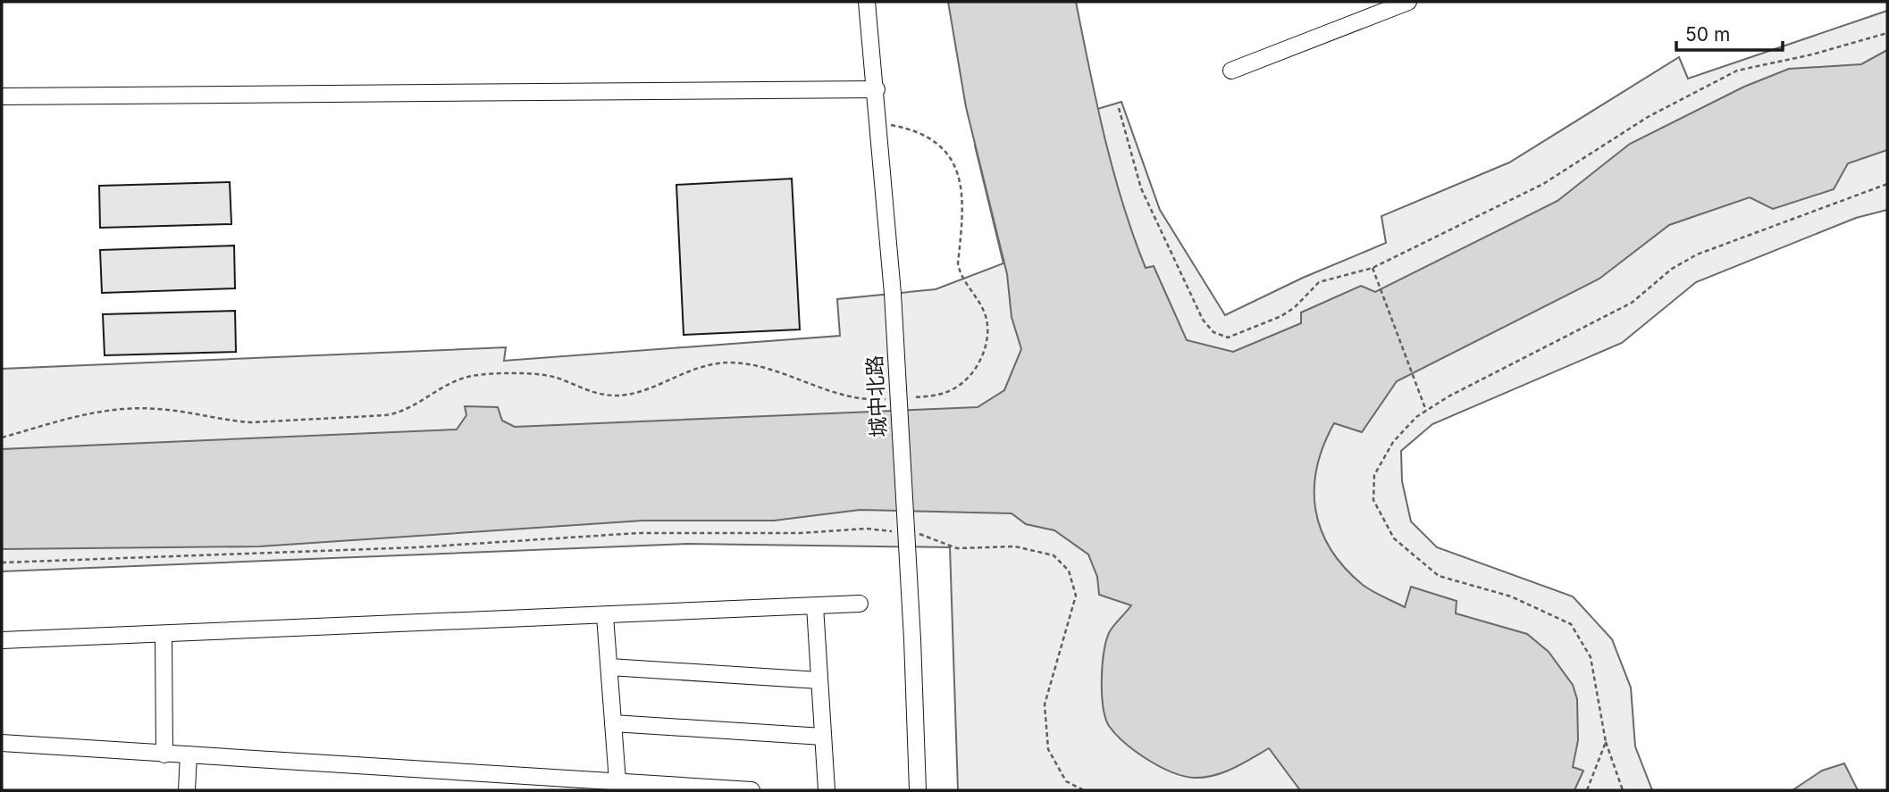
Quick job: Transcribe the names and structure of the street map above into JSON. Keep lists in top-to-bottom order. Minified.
{"streets":{"street":["城中北路"]},"scale_bar":"50 m"}
